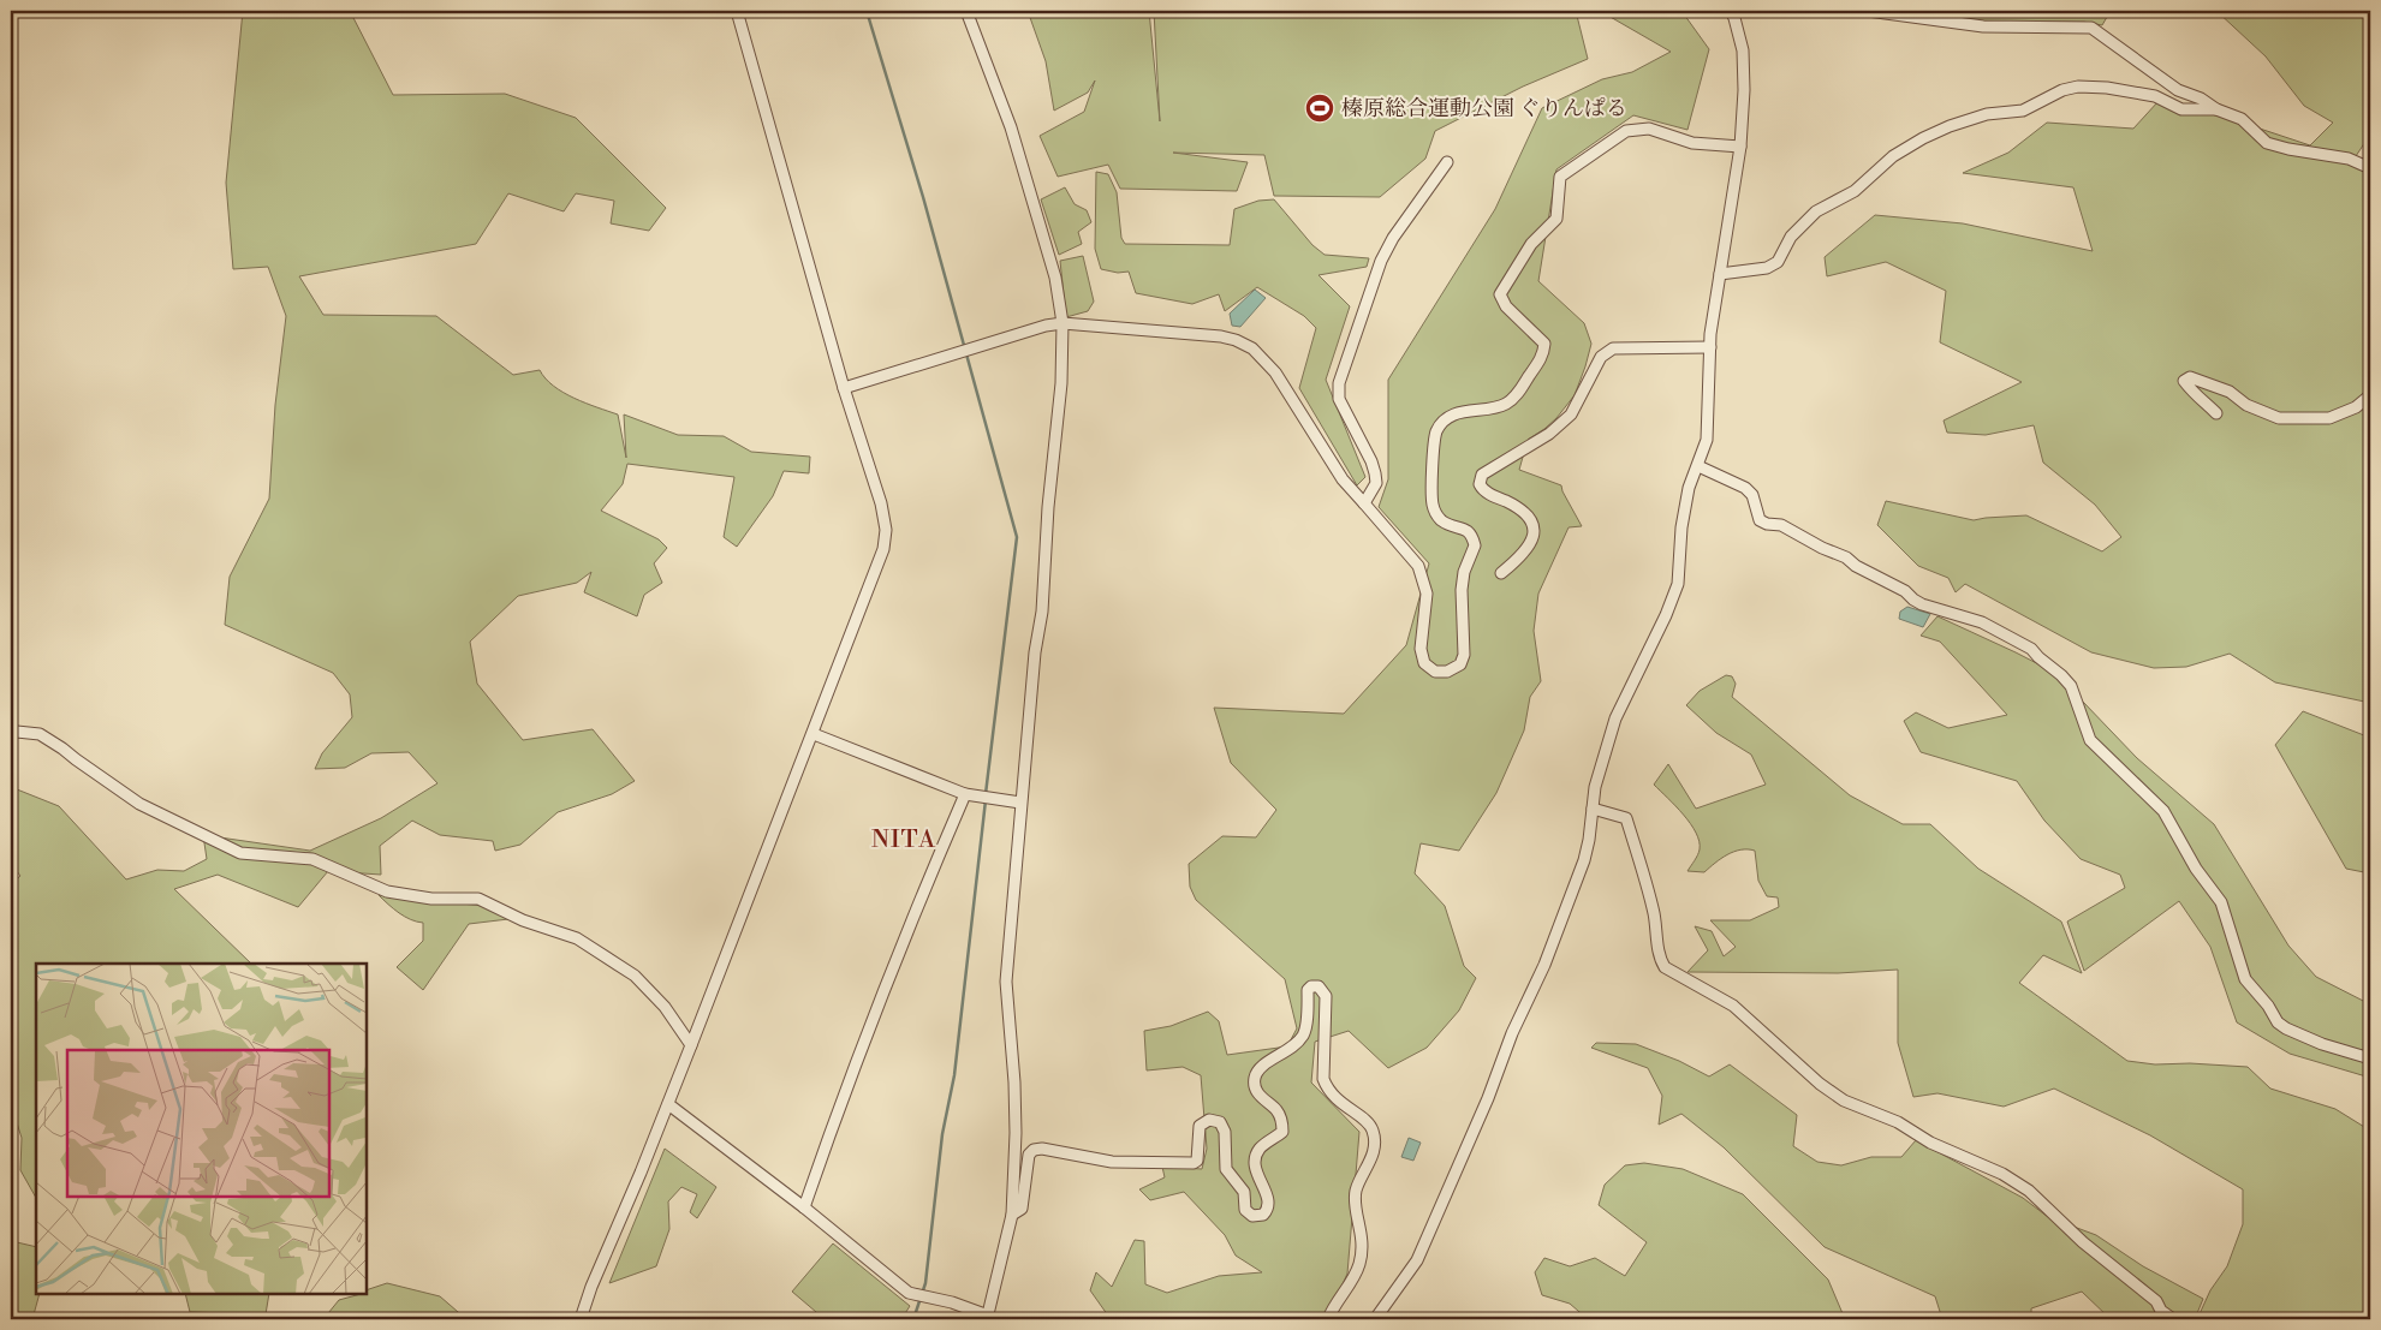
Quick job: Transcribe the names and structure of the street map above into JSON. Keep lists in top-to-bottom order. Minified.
{"districts":["NITA"],"places":{"sports":["榛原総合運動公園 ぐりんぱる"]}}
